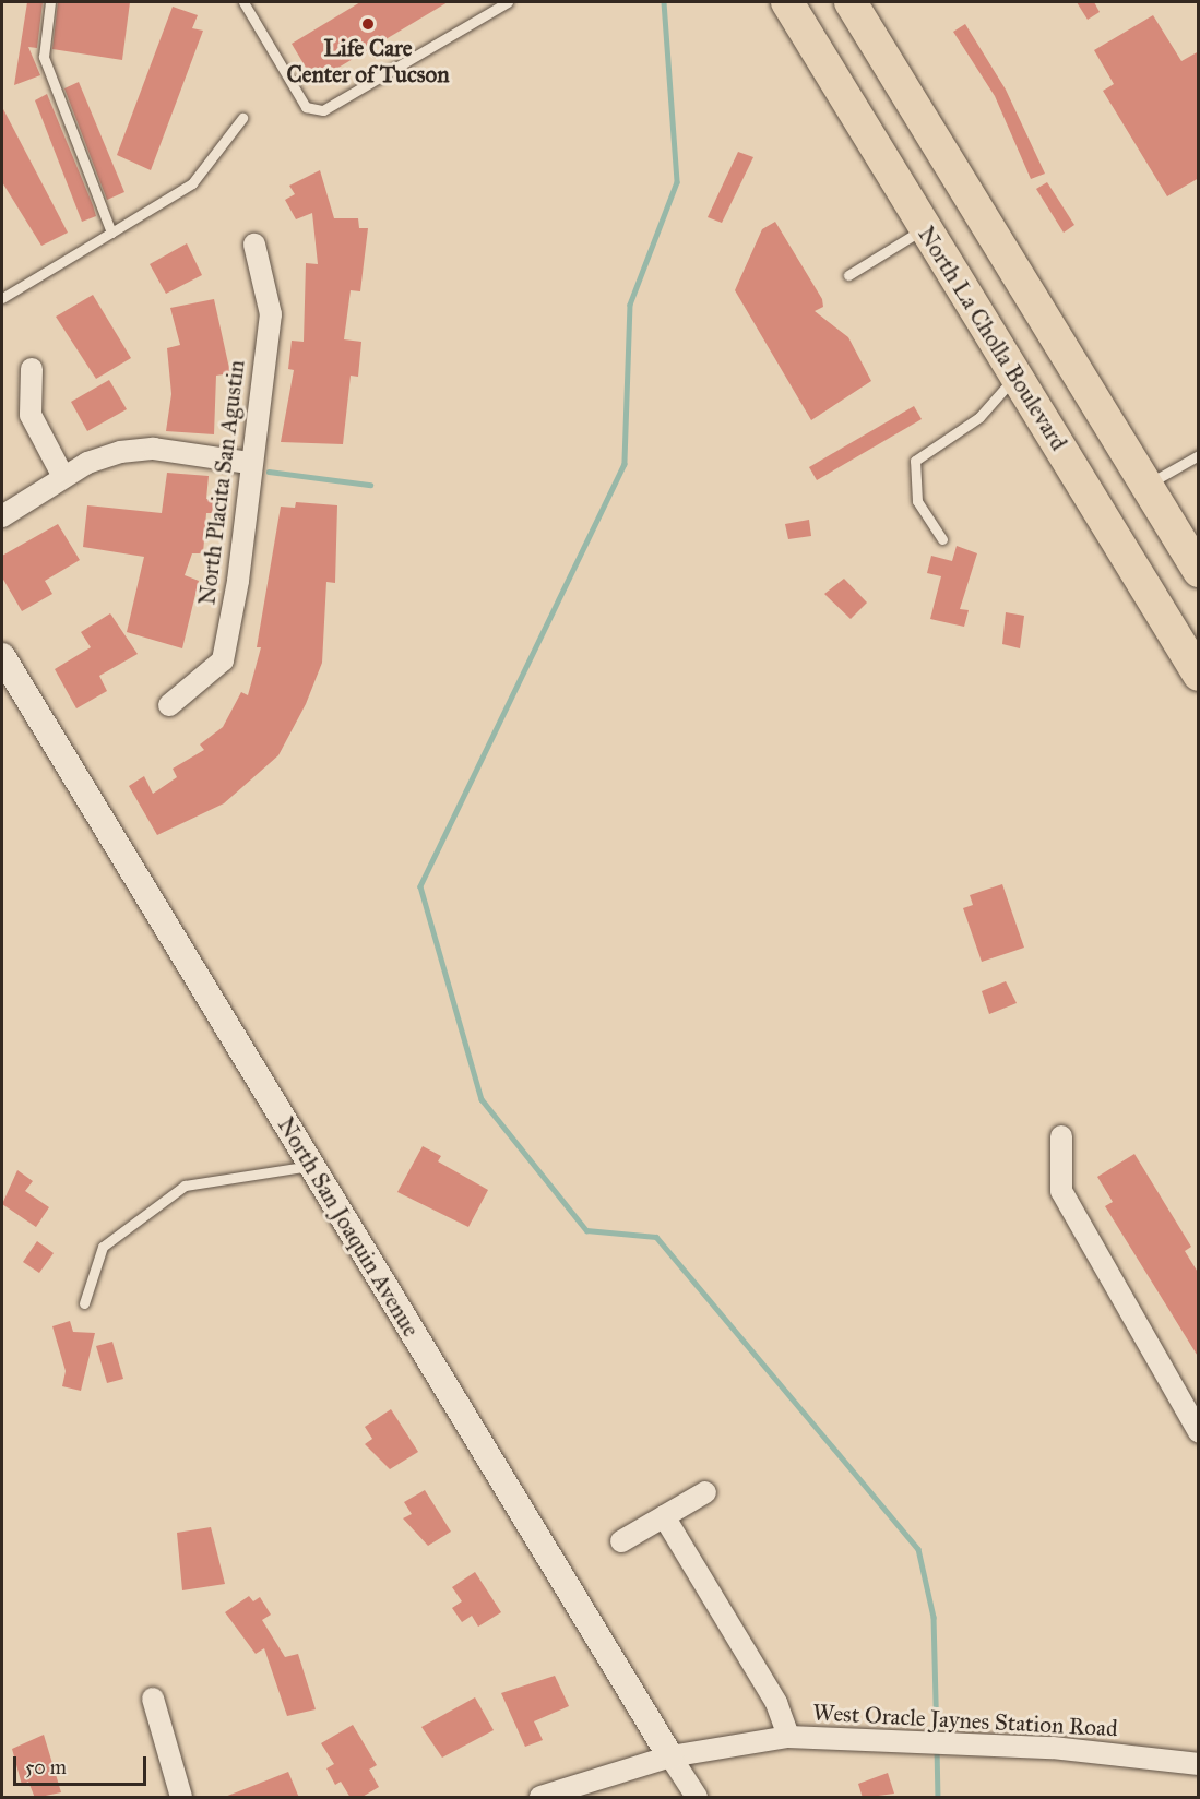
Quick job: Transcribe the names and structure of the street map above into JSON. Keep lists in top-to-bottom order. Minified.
{"streets":{"main road":["North La Cholla Boulevard"],"street":["North Placita San Agustin","North San Joaquin Avenue","West Oracle Jaynes Station Road"]},"crossings":[["North San Joaquin Avenue","West Oracle Jaynes Station Road"]],"places":["Life Care Center of Tucson"],"scale_bar":"50 m"}
